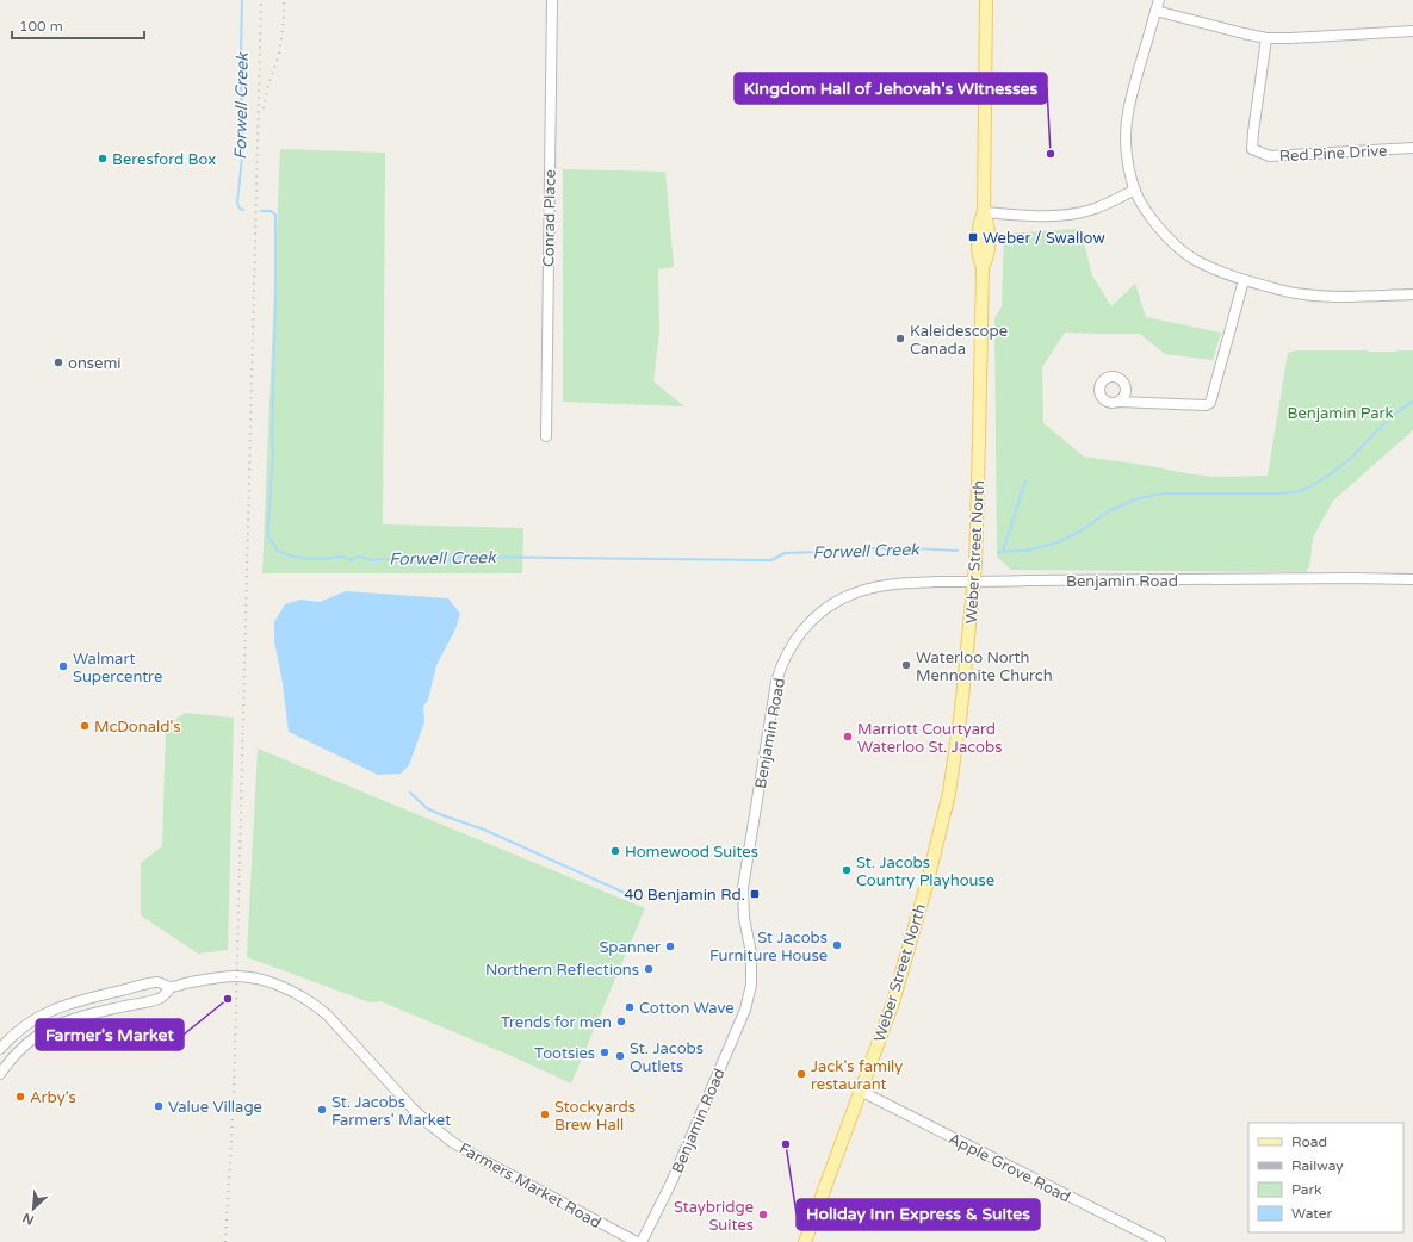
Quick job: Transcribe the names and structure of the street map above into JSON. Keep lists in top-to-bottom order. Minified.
{"streets":{"main road":["Weber Street North"],"street":["Red Pine Drive","Conrad Place","Benjamin Road","Apple Grove Road","Farmers Market Road"]},"crossings":[["Weber Street North","Benjamin Road"],["Weber Street North","Apple Grove Road"]],"water":["Forwell Creek"],"parks":["Benjamin Park"],"places":{"other":["Kingdom Hall of Jehovah's Witnesses","Beresford Box","Kaleidescope Canada","onsemi","Waterloo North Mennonite Church","Walmart Supercentre","McDonald's","Marriott Courtyard Waterloo St. Jacobs","Homewood Suites","St. Jacobs Country Playhouse","St Jacobs Furniture House","Spanner","Northern Reflections","Farmer's Market","Cotton Wave","Trends for men","Tootsies","St. Jacobs Outlets","Jack's family restaurant","Arby's","Value Village","St. Jacobs Farmers' Market","Stockyards Brew Hall","Holiday Inn Express & Suites","Staybridge Suites"],"transit":["Weber / Swallow","40 Benjamin Rd."]},"legend":["Road","Railway","Park","Water"],"scale_bar":"100 m","north":"bottom left"}
